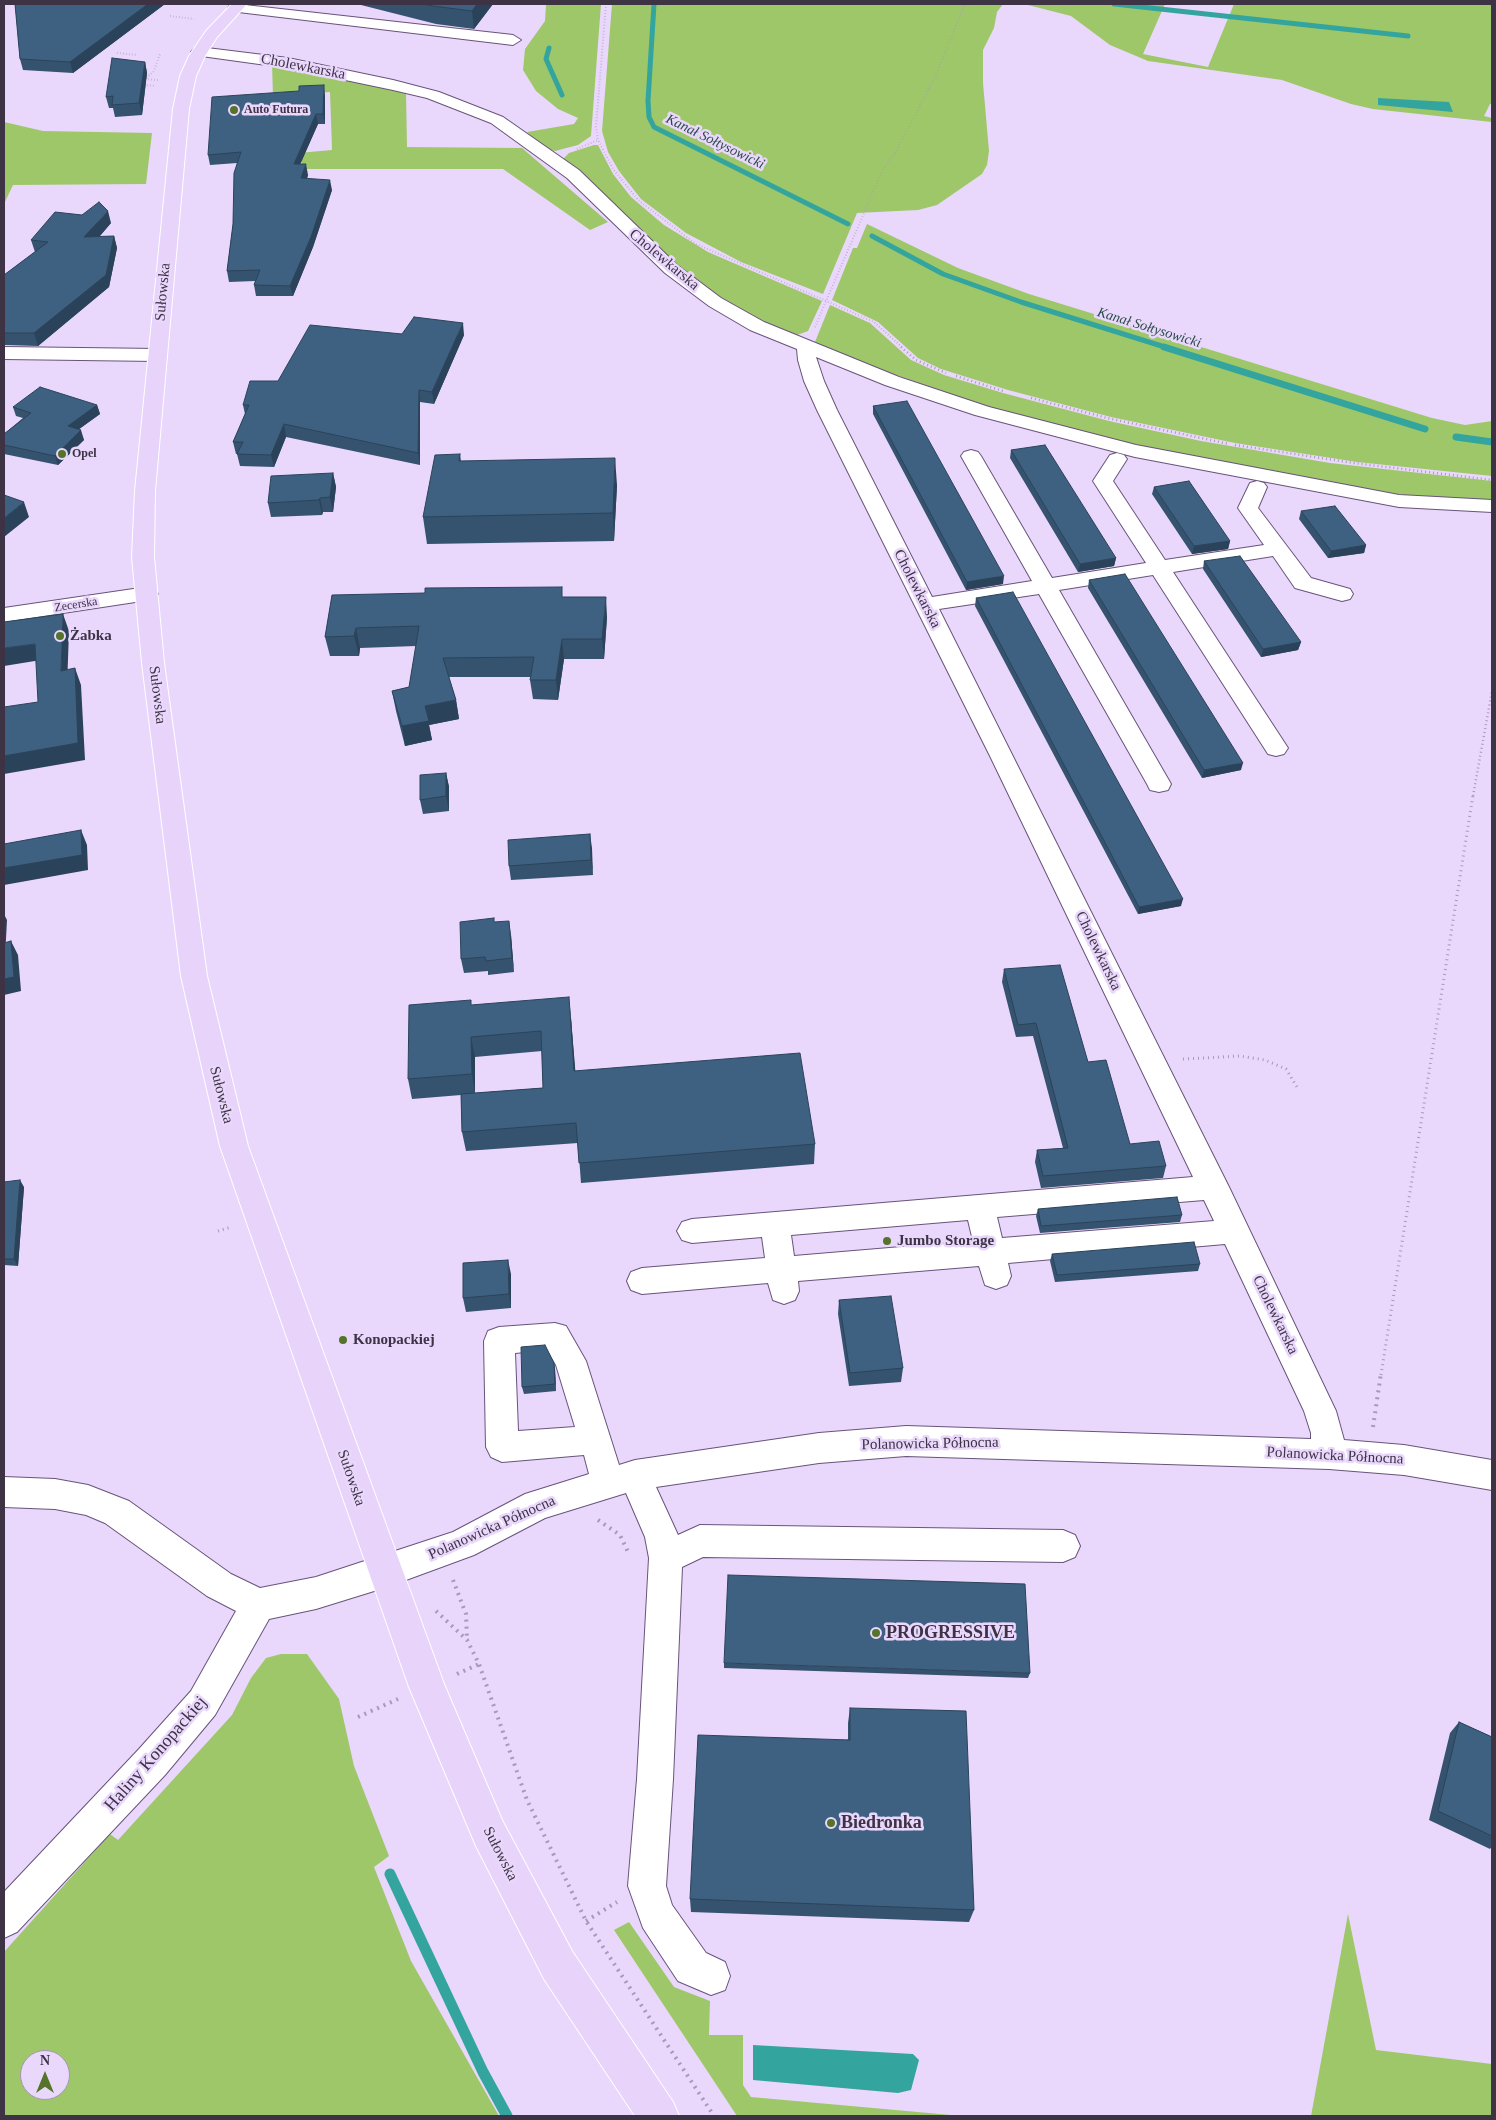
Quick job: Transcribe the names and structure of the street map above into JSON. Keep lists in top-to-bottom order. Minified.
{"streets":{"main road":["Sułowska"],"street":["Cholewkarska","Zecerska","Polanowicka Północna","Haliny Konopackiej"]},"crossings":[["Cholewkarska","Sułowska"],["Cholewkarska","Polanowicka Północna"],["Sułowska","Zecerska"],["Sułowska","Polanowicka Północna"]],"water":["Kanał Sołtysowicki"],"places":["Auto Futura","Opel","Żabka","Jumbo Storage","Konopackiej","PROGRESSIVE","Biedronka"],"north":"top"}
